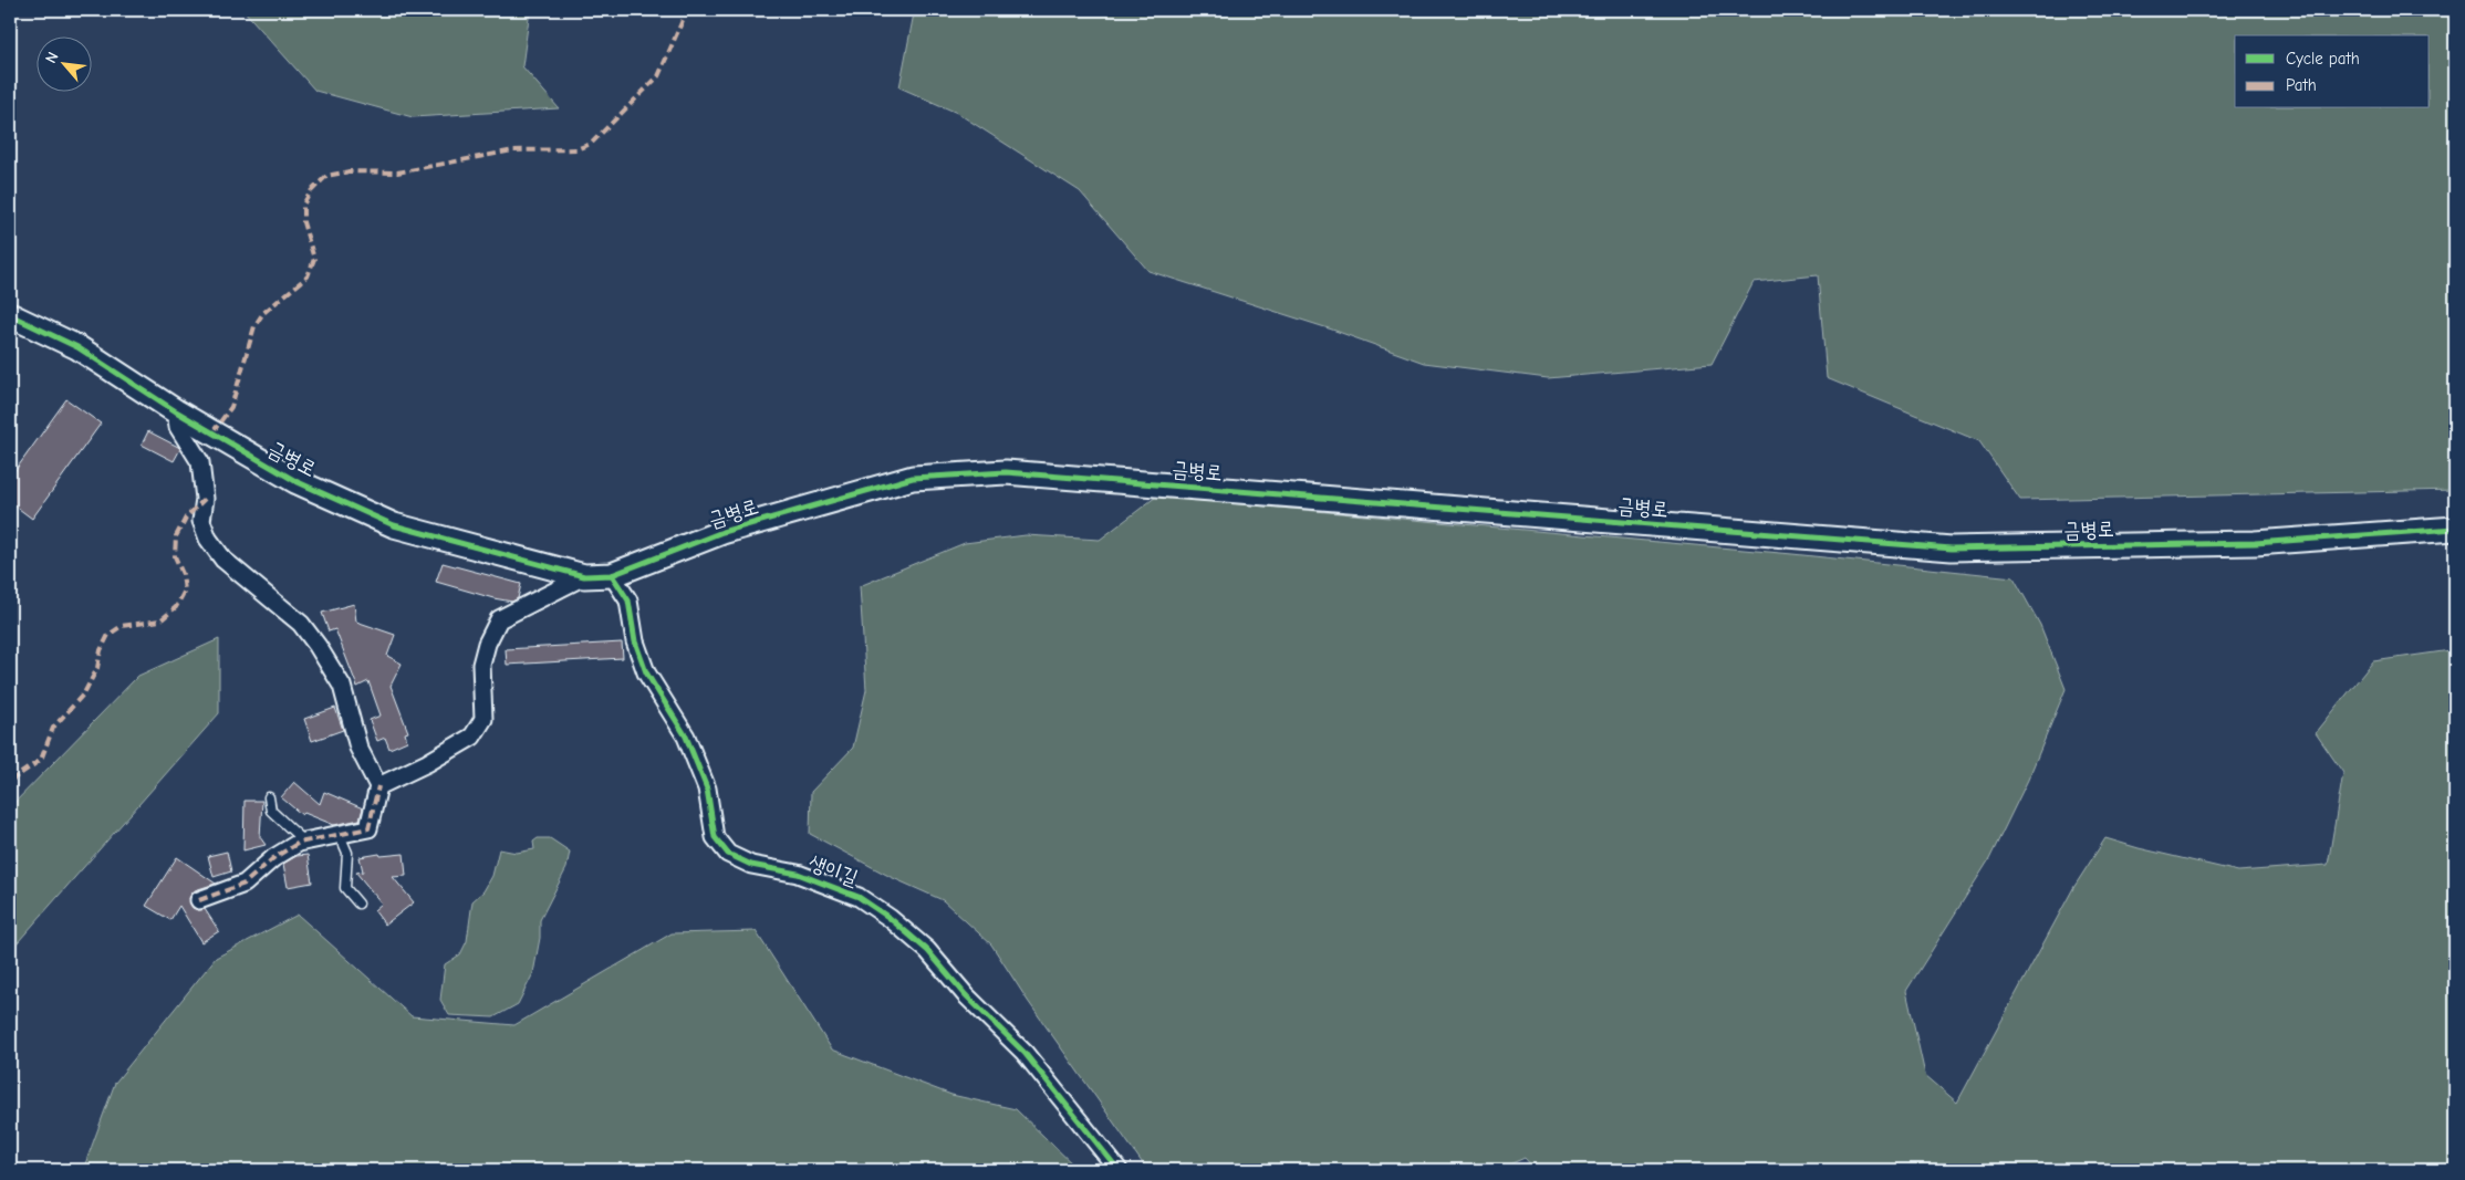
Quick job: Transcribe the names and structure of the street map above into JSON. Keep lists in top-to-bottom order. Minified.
{"streets":{"street":["금병로","생이길"]},"crossings":[["금병로","생이길"]],"legend":["Cycle path","Path"],"north":"top left"}
